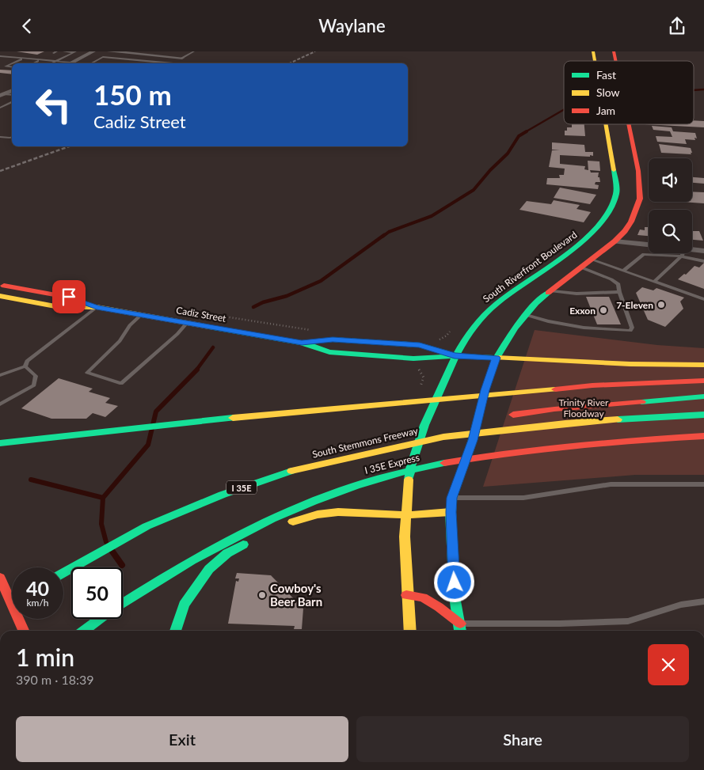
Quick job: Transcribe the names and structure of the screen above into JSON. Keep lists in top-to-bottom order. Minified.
{"streets":{"main road":["South Riverfront Boulevard","Cadiz Street","South Stemmons Freeway","I 35E Express","I 35E"]},"crossings":[["South Riverfront Boulevard","Cadiz Street"]],"parks":["Trinity River Floodway"],"places":["7-Eleven","Exxon","Cowboy's Beer Barn"],"legend":["Fast","Slow","Jam"],"page":{"header":"Waylane","turn":["150 m","Cadiz Street"],"speed":"40 km/h","limit":"50","heading":["1 min","390 m · 18:39"],"buttons":["Exit","Share"]}}
